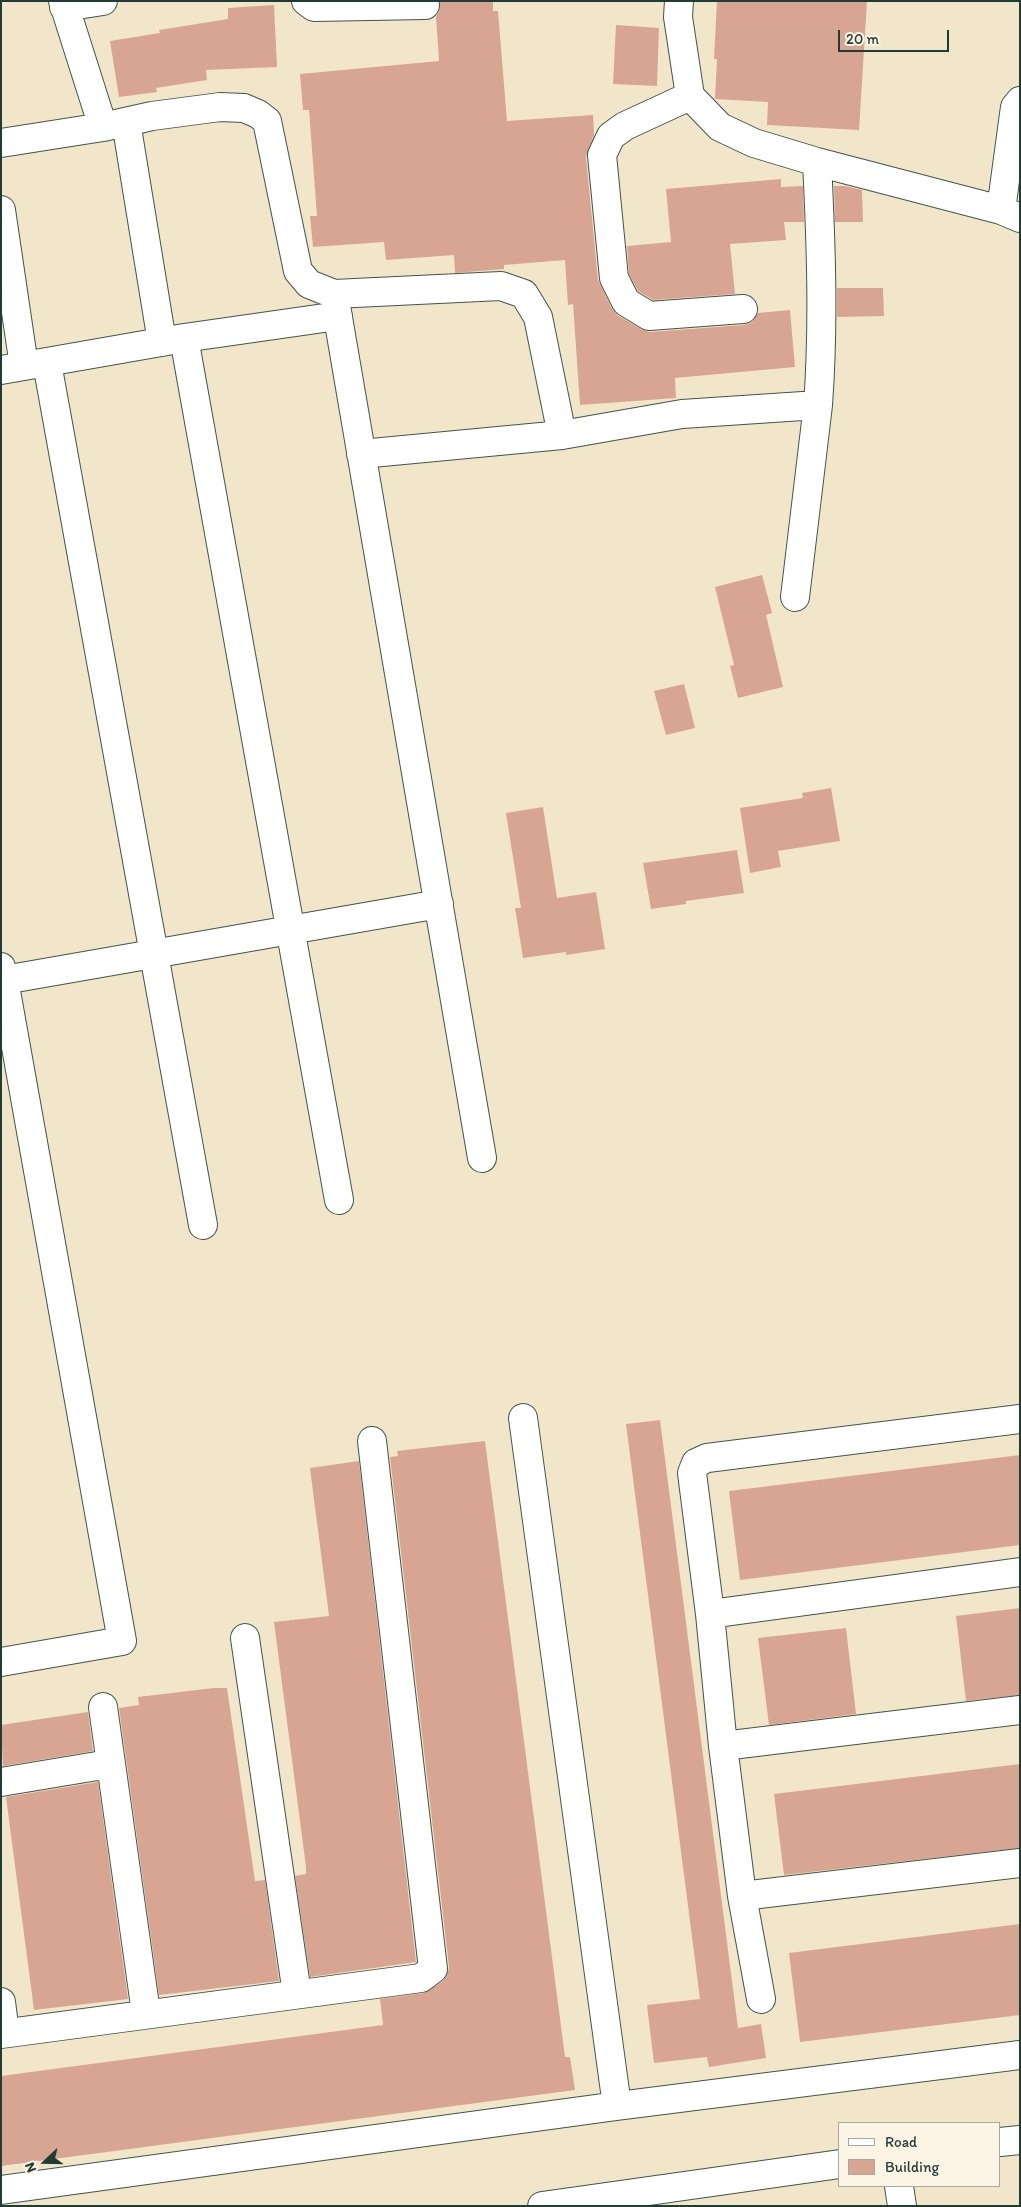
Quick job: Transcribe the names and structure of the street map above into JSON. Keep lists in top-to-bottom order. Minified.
{"legend":["Road","Building"],"scale_bar":"20 m","north":"left"}
